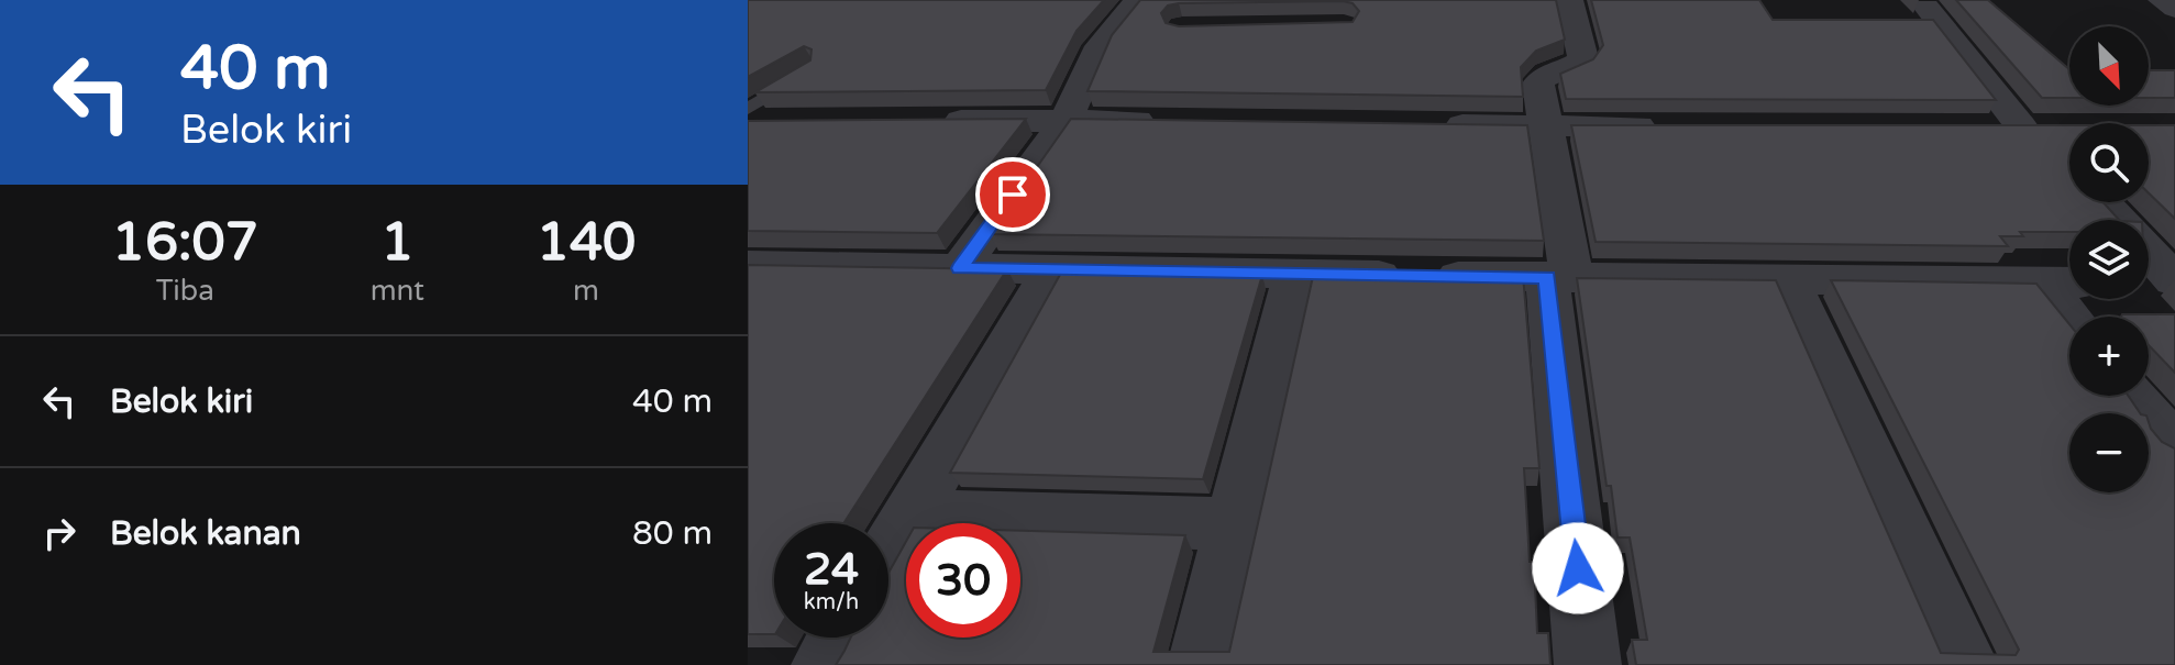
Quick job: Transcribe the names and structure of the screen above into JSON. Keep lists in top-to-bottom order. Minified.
{"north":"bottom right","page":{"turn":["40 m","Belok kiri"],"map_buttons":["+","−"],"eta":["16:07","Tiba","1","mnt","140","m"],"list":[{"name":"Belok kiri","value":"40 m"},{"name":"Belok kanan","value":"80 m"}],"speed":"24 km/h","limit":"30"}}
